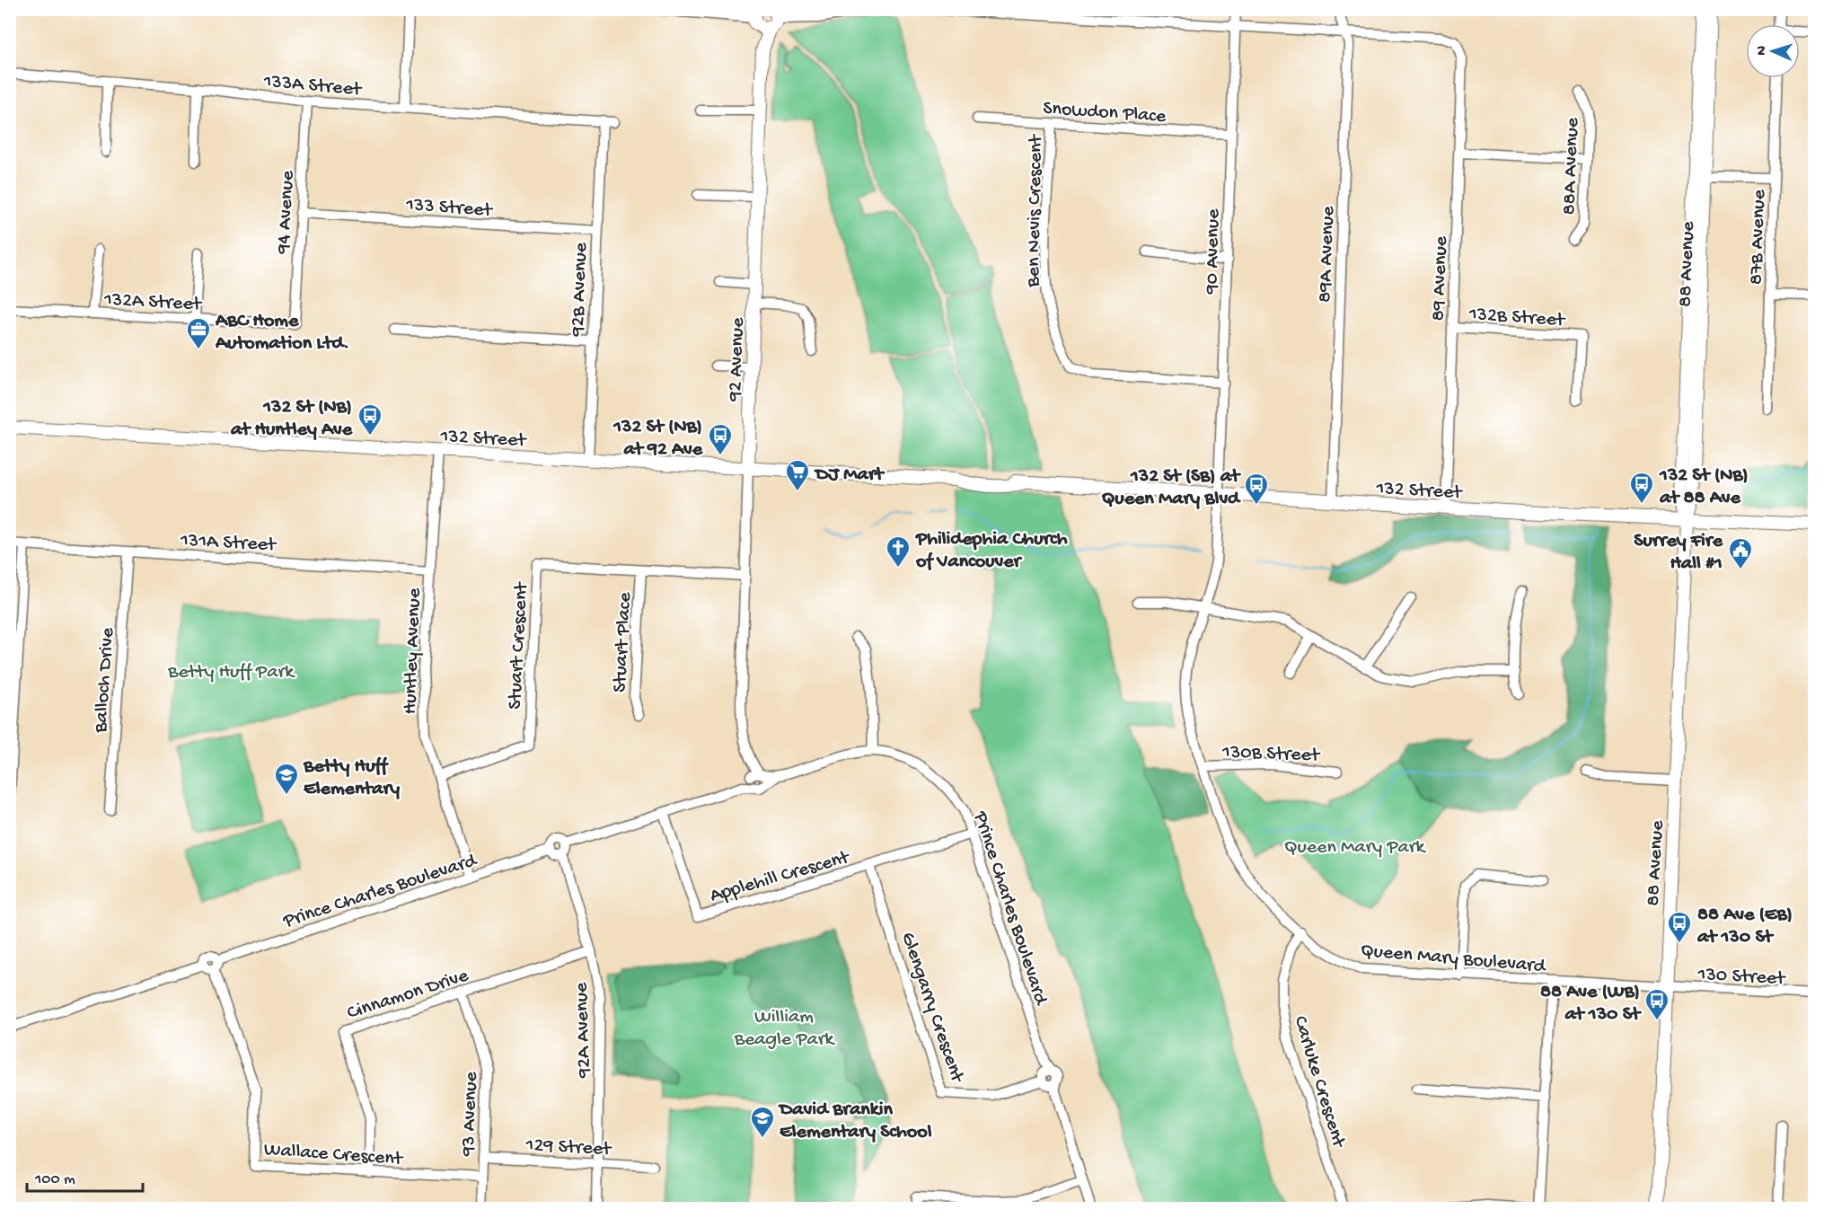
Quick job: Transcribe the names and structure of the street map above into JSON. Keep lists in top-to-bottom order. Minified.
{"streets":{"main road":["88 Avenue","92 Avenue","132 Street"],"street":["133A Street","Snowdon Place","88A Avenue","133 Street","Ben Nevis Crescent","94 Avenue","87B Avenue","90 Avenue","89A Avenue","89 Avenue","92B Avenue","132A Street","132B Street","131A Street","Stuart Place","Stuart Crescent","Huntley Avenue","Balloch Drive","130B Street","Applehill Crescent","Prince Charles Boulevard","Queen Mary Boulevard","130 Street","Cinnamon Drive","Glengarry Crescent","92A Avenue","Carluke Crescent","93 Avenue","129 Street","Wallace Crescent"]},"crossings":[["133A Street","94 Avenue"],["133A Street","92B Avenue"],["Snowdon Place","Ben Nevis Crescent"],["Snowdon Place","90 Avenue"],["133 Street","94 Avenue"],["133 Street","92B Avenue"],["Ben Nevis Crescent","90 Avenue"],["94 Avenue","132A Street"],["90 Avenue","132 Street"],["90 Avenue","Queen Mary Boulevard"],["89A Avenue","89 Avenue"],["89A Avenue","132 Street"],["88 Avenue","132 Street"],["88 Avenue","Queen Mary Boulevard"],["88 Avenue","130 Street"],["89 Avenue","132B Street"],["89 Avenue","132 Street"],["92B Avenue","132 Street"],["92 Avenue","132 Street"],["92 Avenue","Stuart Crescent"],["92 Avenue","Prince Charles Boulevard"],["132 Street","Huntley Avenue"],["132 Street","Queen Mary Boulevard"],["131A Street","Huntley Avenue"],["131A Street","Balloch Drive"],["Stuart Place","Stuart Crescent"],["Stuart Crescent","Huntley Avenue"],["Huntley Avenue","Prince Charles Boulevard"],["130B Street","Queen Mary Boulevard"],["Applehill Crescent","Prince Charles Boulevard"],["Applehill Crescent","Glengarry Crescent"],["Prince Charles Boulevard","Glengarry Crescent"],["Prince Charles Boulevard","92A Avenue"],["Prince Charles Boulevard","Wallace Crescent"],["Queen Mary Boulevard","130 Street"],["Queen Mary Boulevard","Carluke Crescent"],["Cinnamon Drive","92A Avenue"],["Cinnamon Drive","93 Avenue"],["Cinnamon Drive","Wallace Crescent"],["92A Avenue","129 Street"],["93 Avenue","129 Street"],["93 Avenue","Wallace Crescent"]],"parks":["Betty Huff Park","Queen Mary Park","William Beagle Park"],"places":{"office":["ABC Home Automation Ltd."],"bus stop":["132 St (NB) at Huntley Ave","132 St (NB) at 92 Ave","132 St (NB) at 88 Ave","132 St (SB) at Queen Mary Blvd","88 Ave (EB) at 130 St","88 Ave (WB) at 130 St"],"supermarket":["DJ Mart"],"church":["Philidephia Church of Vancouver"],"public building":["Surrey Fire Hall #1"],"school or university":["Betty Huff Elementary","David Brankin Elementary School"]},"scale_bar":"100 m","north":"left"}
